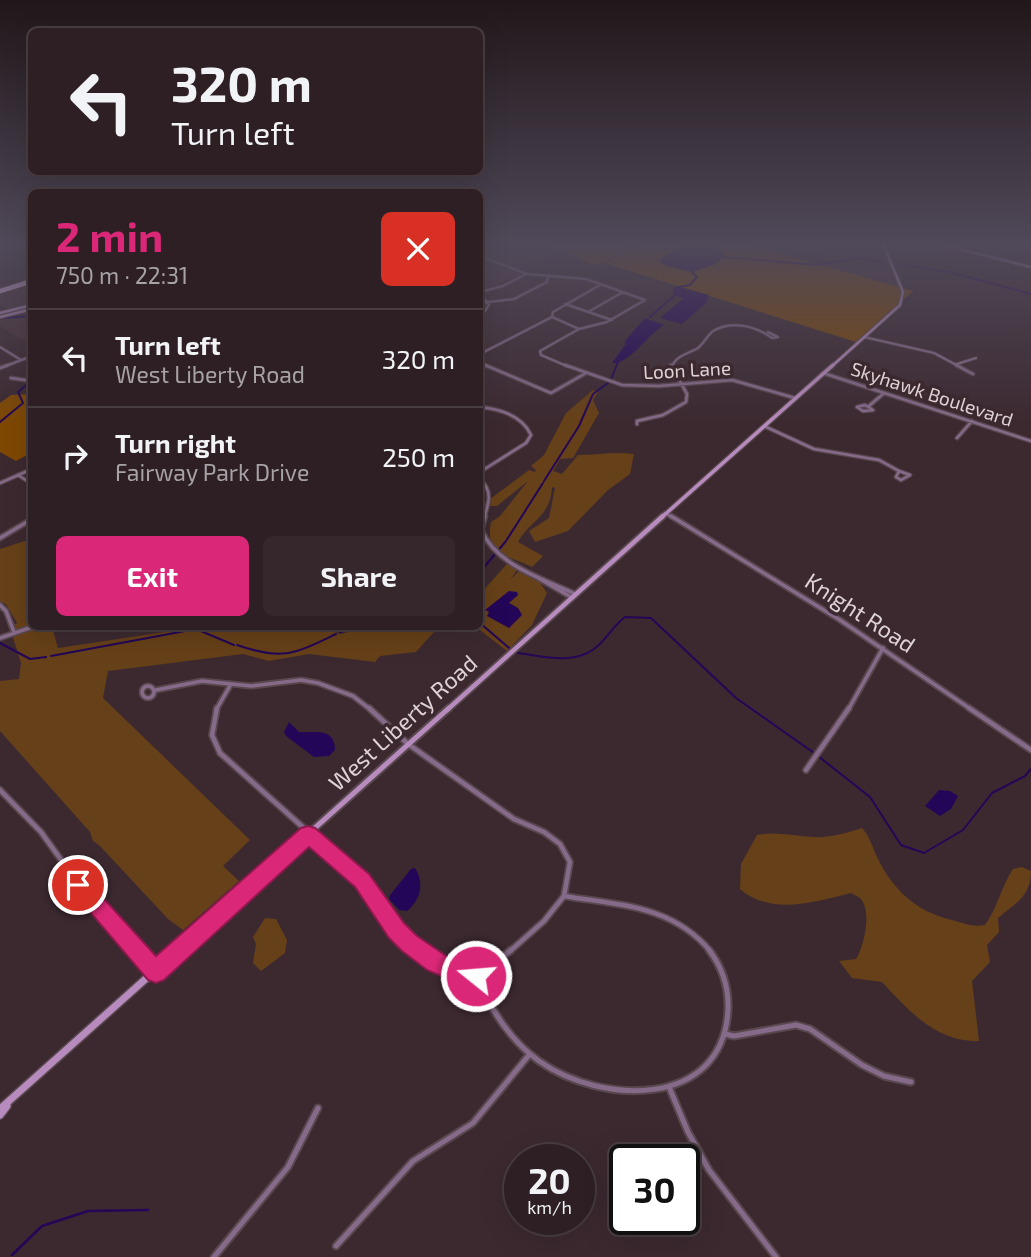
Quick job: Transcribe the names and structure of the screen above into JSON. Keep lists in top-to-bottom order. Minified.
{"streets":{"main road":["West Liberty Road"],"street":["Loon Lane","Skyhawk Boulevard","Knight Road"]},"crossings":[["Loon Lane","West Liberty Road"],["Skyhawk Boulevard","West Liberty Road"],["Knight Road","West Liberty Road"]],"page":{"turn":["320 m","Turn left"],"heading":["2 min","750 m · 22:31"],"list":[{"name":"Turn left","note":"West Liberty Road","value":"320 m"},{"name":"Turn right","note":"Fairway Park Drive","value":"250 m"}],"buttons":["Exit","Share"],"speed":"20 km/h","limit":"30"}}
